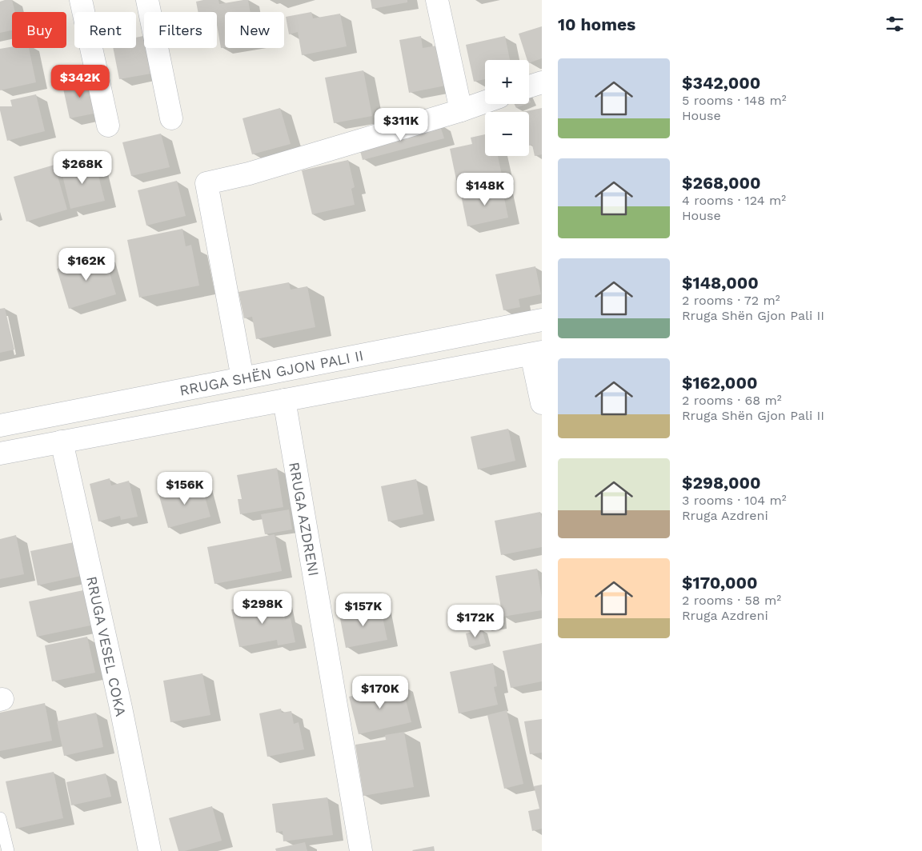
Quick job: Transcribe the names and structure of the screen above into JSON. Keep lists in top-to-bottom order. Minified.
{"streets":{"street":["RRUGA SHËN GJON PALI II","RRUGA AZDRENI","RRUGA VESEL COKA"]},"crossings":[["RRUGA SHËN GJON PALI II","RRUGA AZDRENI"],["RRUGA SHËN GJON PALI II","RRUGA VESEL COKA"]],"page":{"heading":"10 homes","chip":["Buy","Rent","Filters","New"],"list":[{"name":"$342,000","note":"5 rooms · 148 m² · House"},{"name":"$268,000","note":"4 rooms · 124 m² · House"},{"name":"$148,000","note":"2 rooms · 72 m² · Rruga Shën Gjon Pali II"},{"name":"$162,000","note":"2 rooms · 68 m² · Rruga Shën Gjon Pali II"},{"name":"$298,000","note":"3 rooms · 104 m² · Rruga Azdreni"},{"name":"$170,000","note":"2 rooms · 58 m² · Rruga Azdreni"}],"map_buttons":["+","−"],"price":["$342K","$311K","$268K","$148K","$162K","$156K","$298K","$157K","$172K","$170K"]}}
